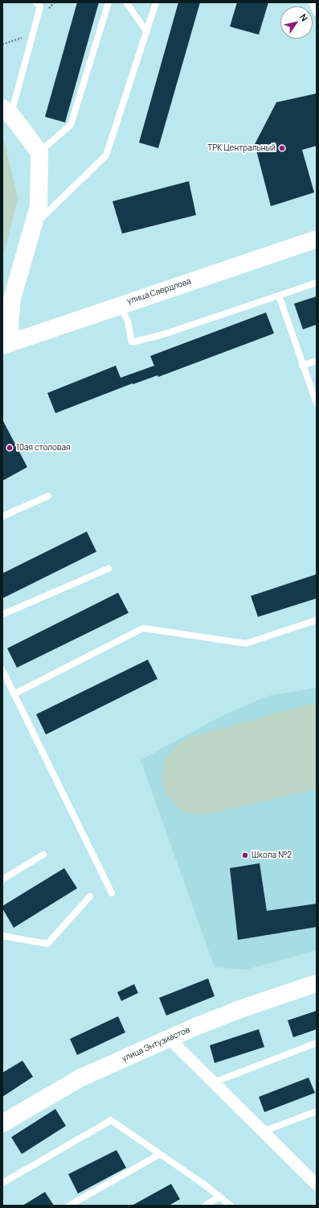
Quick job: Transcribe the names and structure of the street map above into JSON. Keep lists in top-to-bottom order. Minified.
{"streets":{"street":["улица Свердлова","улица Энтузиастов"]},"places":["ТРК Центральный","10ая столовая","Школа №2"],"north":"top right"}
